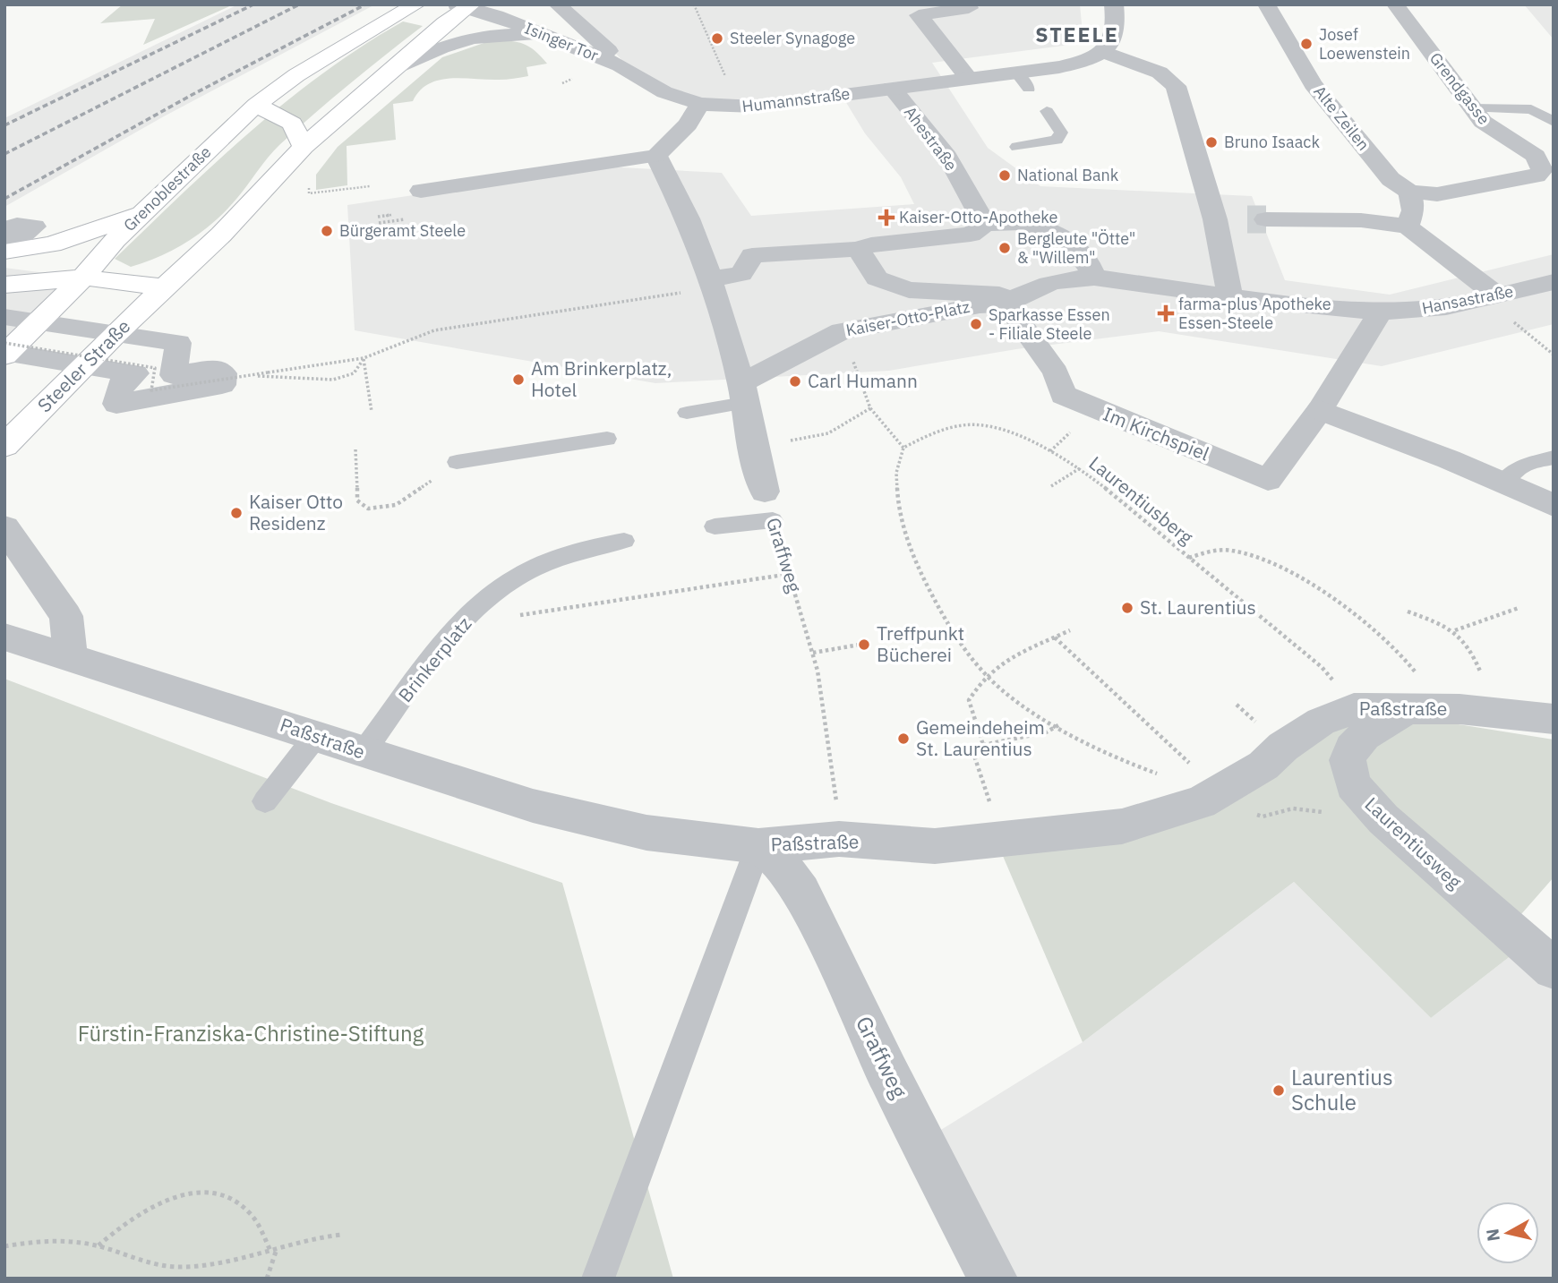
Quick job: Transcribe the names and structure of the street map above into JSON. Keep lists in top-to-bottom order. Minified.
{"streets":{"main road":["Grenoblestraße","Steeler Straße"],"street":["Isinger Tor","Grendgasse","Humannstraße","Alte Zeilen","Ahestraße","Hansastraße","Kaiser-Otto-Platz","Im Kirchspiel","Graffweg","Paßstraße","Laurentiusweg"],"lane":["Brinkerplatz"],"path":["Laurentiusberg"]},"crossings":[["Isinger Tor","Humannstraße"],["Grendgasse","Alte Zeilen"],["Humannstraße","Ahestraße"],["Hansastraße","Kaiser-Otto-Platz"],["Kaiser-Otto-Platz","Im Kirchspiel"],["Kaiser-Otto-Platz","Graffweg"],["Laurentiusberg","Paßstraße"],["Graffweg","Paßstraße"],["Brinkerplatz","Paßstraße"],["Paßstraße","Laurentiusweg"]],"districts":["STEELE"],"parks":["Fürstin-Franziska-Christine-Stiftung"],"places":{"other":["Steeler Synagoge","Josef Loewenstein","Bruno Isaack","National Bank","Bürgeramt Steele","Bergleute \"Ötte\" & \"Willem\"","Sparkasse Essen - Filiale Steele","Am Brinkerplatz, Hotel","Carl Humann","Kaiser Otto Residenz","St. Laurentius","Treffpunkt Bücherei","Gemeindeheim St. Laurentius","Laurentius Schule"],"health":["Kaiser-Otto-Apotheke","farma-plus Apotheke Essen-Steele"]},"north":"left"}
